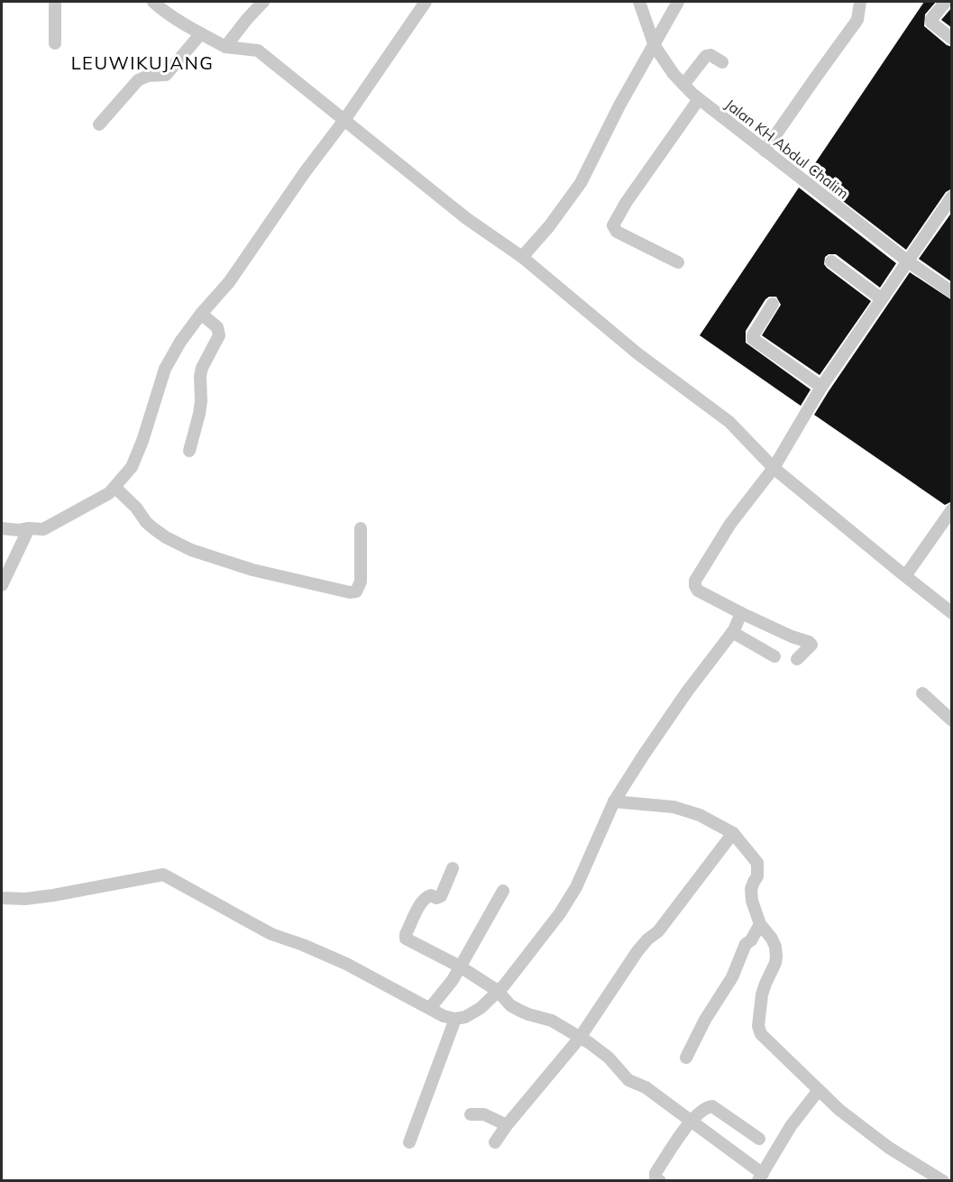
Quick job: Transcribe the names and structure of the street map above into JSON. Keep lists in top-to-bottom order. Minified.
{"streets":{"street":["Jalan KH Abdul Chalim"]},"districts":["LEUWIKUJANG"]}
